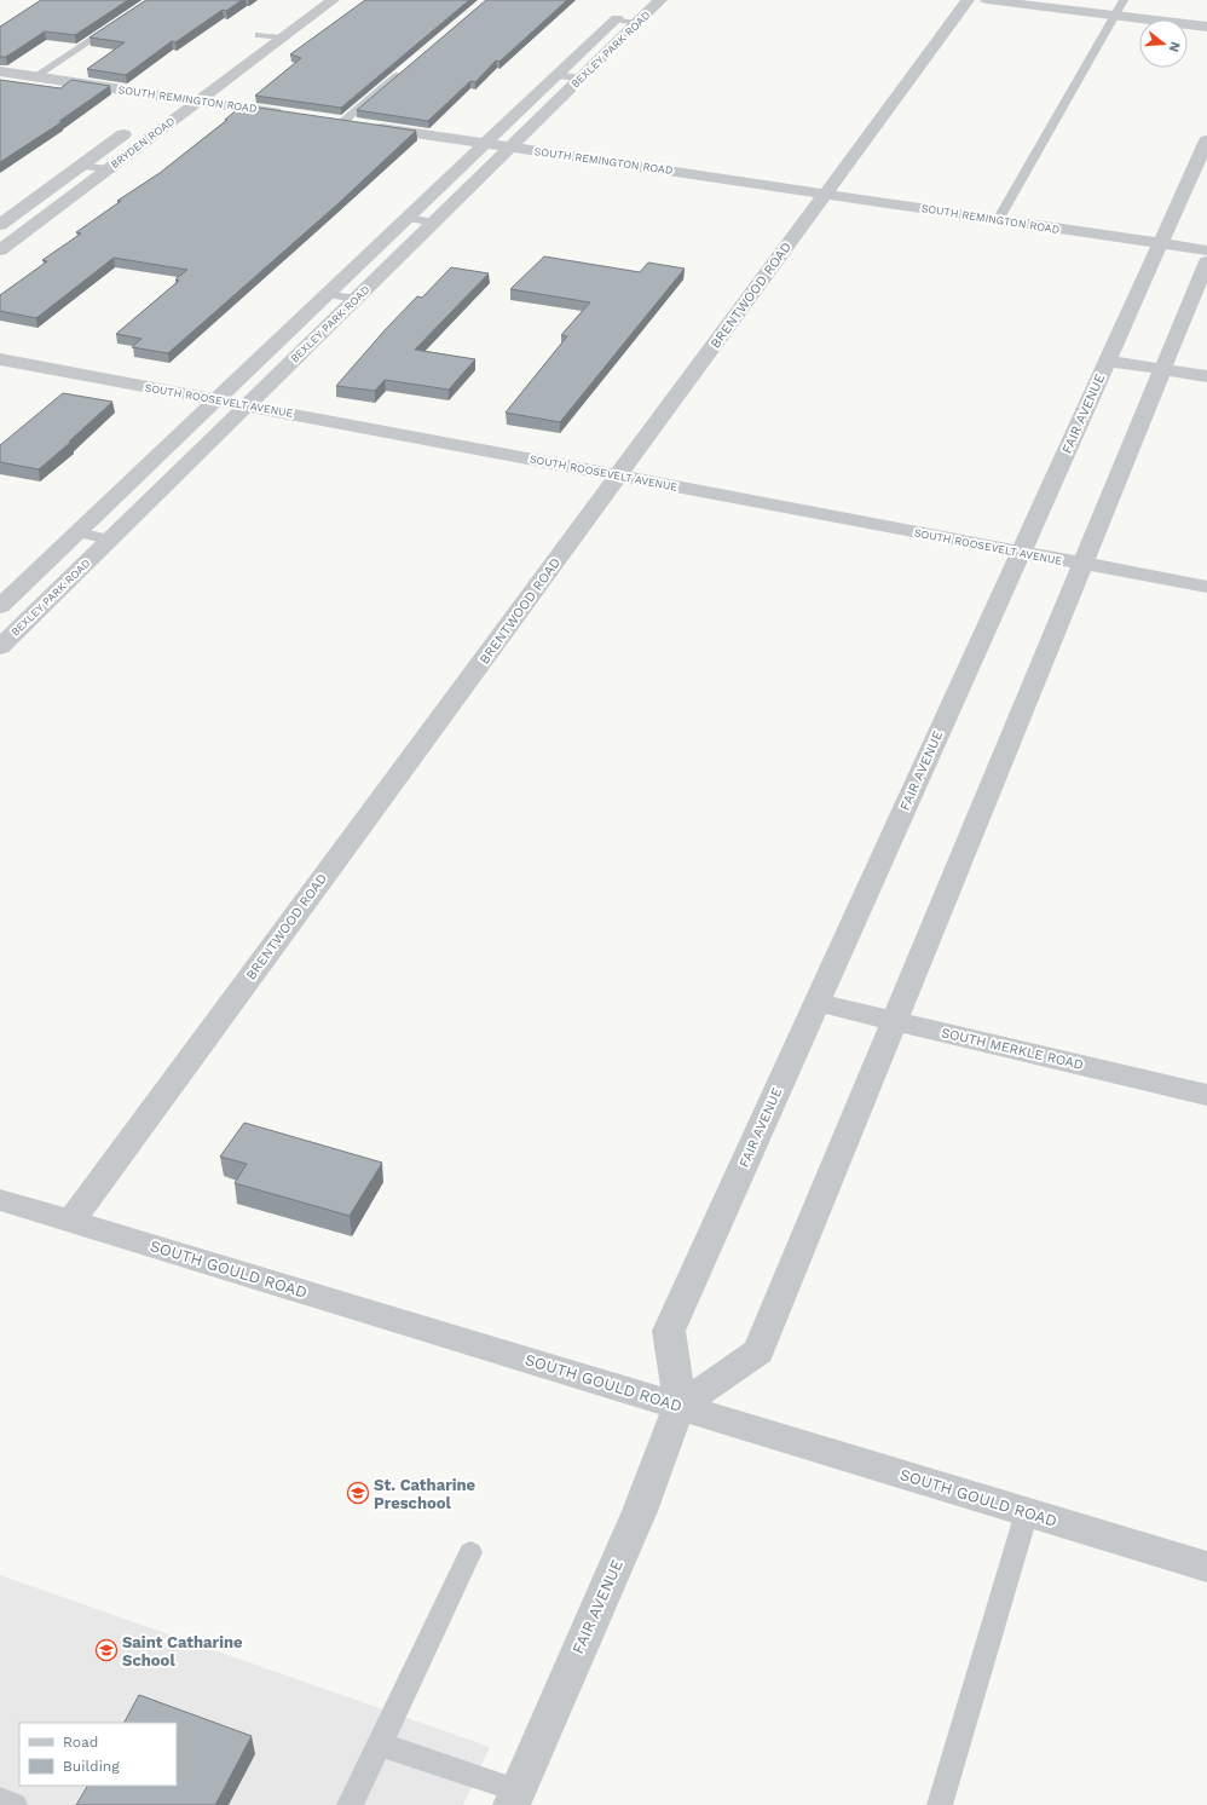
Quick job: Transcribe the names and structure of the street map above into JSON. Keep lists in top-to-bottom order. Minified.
{"streets":{"street":["BEXLEY PARK ROAD","SOUTH REMINGTON ROAD","BRYDEN ROAD","BRENTWOOD ROAD","SOUTH ROOSEVELT AVENUE","FAIR AVENUE","SOUTH MERKLE ROAD","SOUTH GOULD ROAD"]},"crossings":[["BEXLEY PARK ROAD","SOUTH REMINGTON ROAD"],["BEXLEY PARK ROAD","SOUTH ROOSEVELT AVENUE"],["SOUTH REMINGTON ROAD","BRYDEN ROAD"],["SOUTH REMINGTON ROAD","BRENTWOOD ROAD"],["SOUTH REMINGTON ROAD","FAIR AVENUE"],["BRENTWOOD ROAD","SOUTH ROOSEVELT AVENUE"],["BRENTWOOD ROAD","SOUTH GOULD ROAD"],["SOUTH ROOSEVELT AVENUE","FAIR AVENUE"],["FAIR AVENUE","SOUTH MERKLE ROAD"],["FAIR AVENUE","SOUTH GOULD ROAD"]],"places":{"school or university":["St. Catharine Preschool","Saint Catharine School"]},"legend":["Road","Building"],"north":"right"}
